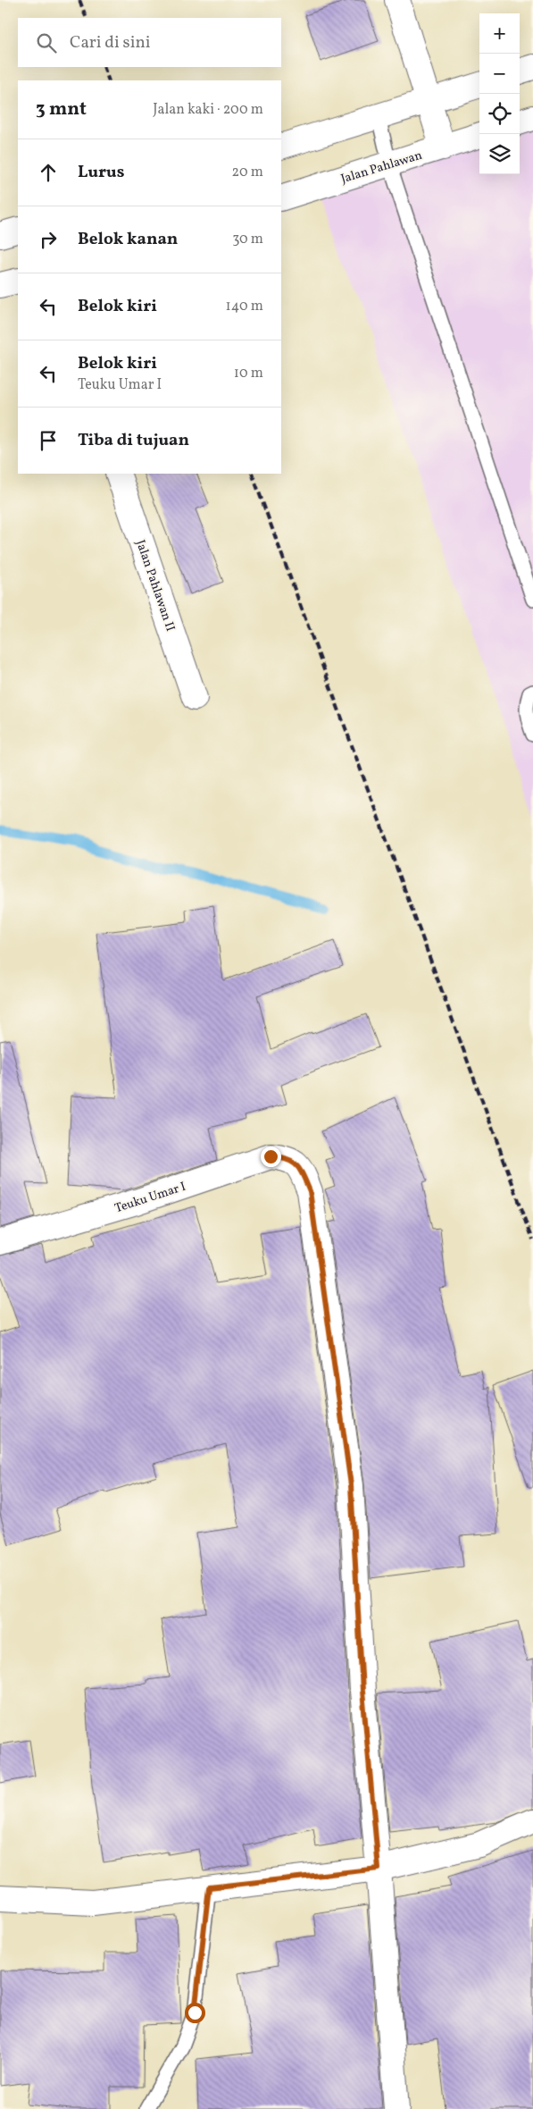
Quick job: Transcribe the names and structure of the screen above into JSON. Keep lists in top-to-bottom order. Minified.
{"streets":{"street":["Jalan Pahlawan","Jalan Pahlawan II","Teuku Umar I"]},"page":{"map_buttons":["+","−"],"search":"Cari di sini","heading":["3 mnt","Jalan kaki · 200 m"],"list":[["Lurus","20 m"],["Belok kanan","30 m"],["Belok kiri","140 m"],["Belok kiri","Teuku Umar I","10 m"],"Tiba di tujuan"]}}
